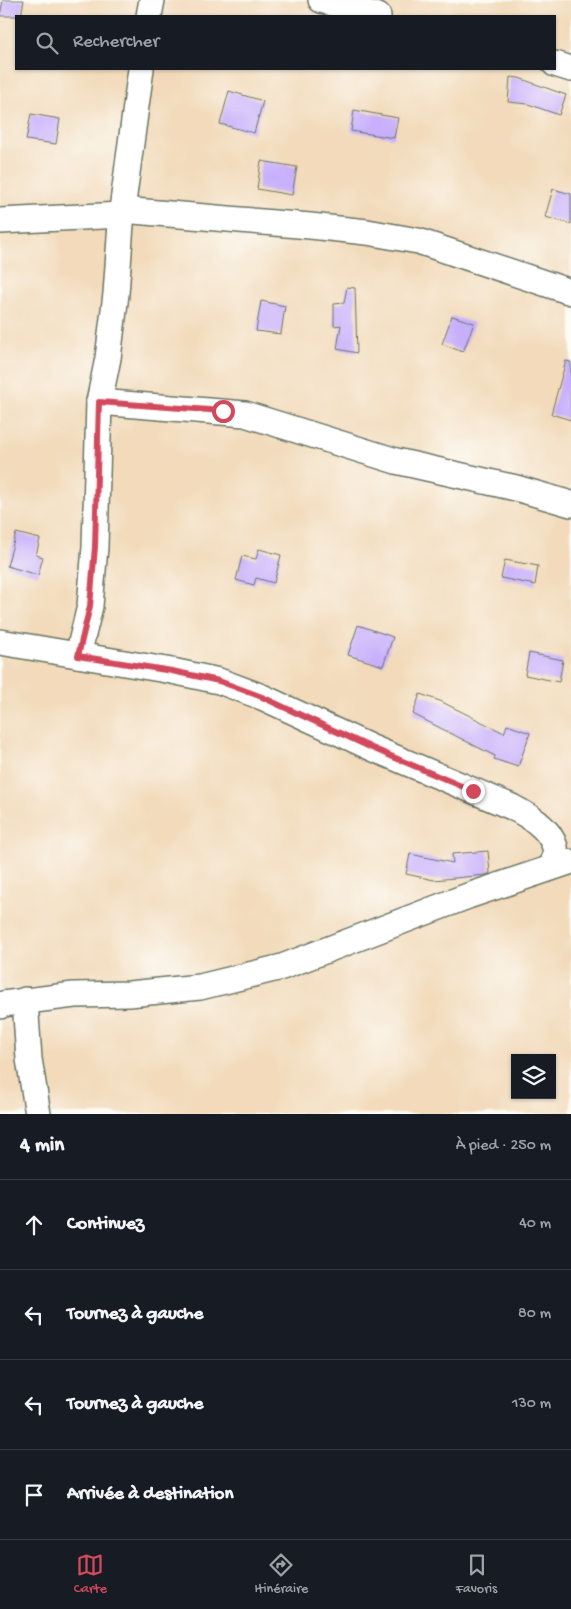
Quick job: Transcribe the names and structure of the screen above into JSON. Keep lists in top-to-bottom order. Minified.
{"page":{"search":"Rechercher","heading":["4 min","À pied · 250 m"],"list":[["Continuez","40 m"],["Tournez à gauche","80 m"],["Tournez à gauche","130 m"],"Arrivée à destination"],"nav":["Carte","Itinéraire","Favoris"]}}
